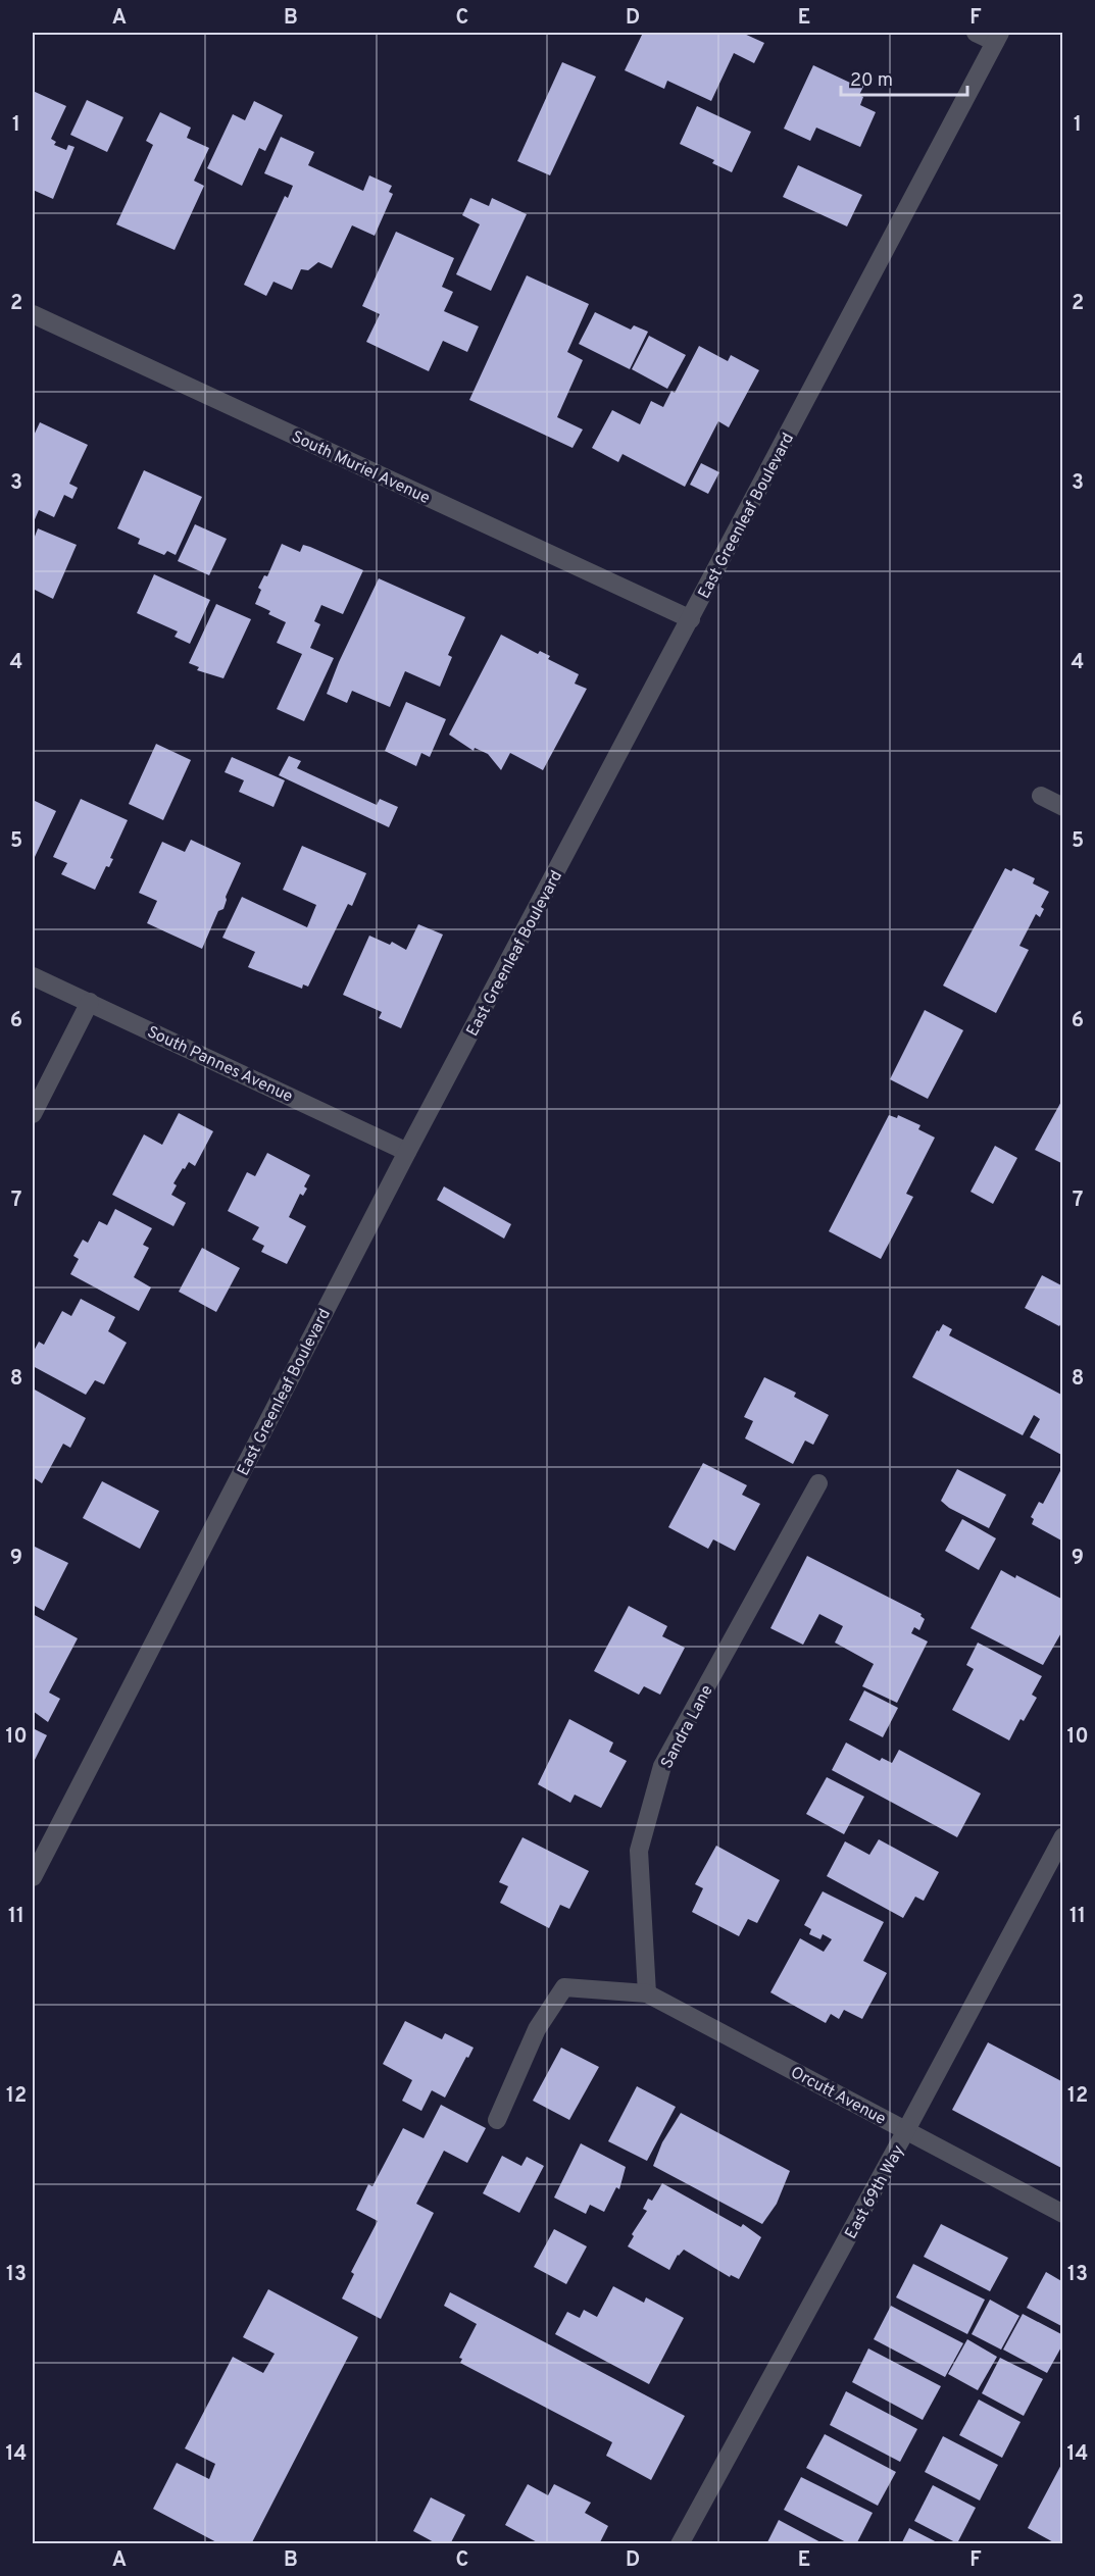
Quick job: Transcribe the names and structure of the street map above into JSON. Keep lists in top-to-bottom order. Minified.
{"streets":{"street":["South Muriel Avenue","East Greenleaf Boulevard","South Pannes Avenue","Sandra Lane","Orcutt Avenue","East 69th Way"]},"crossings":[["South Muriel Avenue","East Greenleaf Boulevard"],["East Greenleaf Boulevard","South Pannes Avenue"],["Sandra Lane","Orcutt Avenue"],["Orcutt Avenue","East 69th Way"]],"scale_bar":"20 m","grid":{"columns":["A","B","C","D","E","F"],"rows":["1","2","3","4","5","6","7","8","9","10","11","12","13","14"]}}
